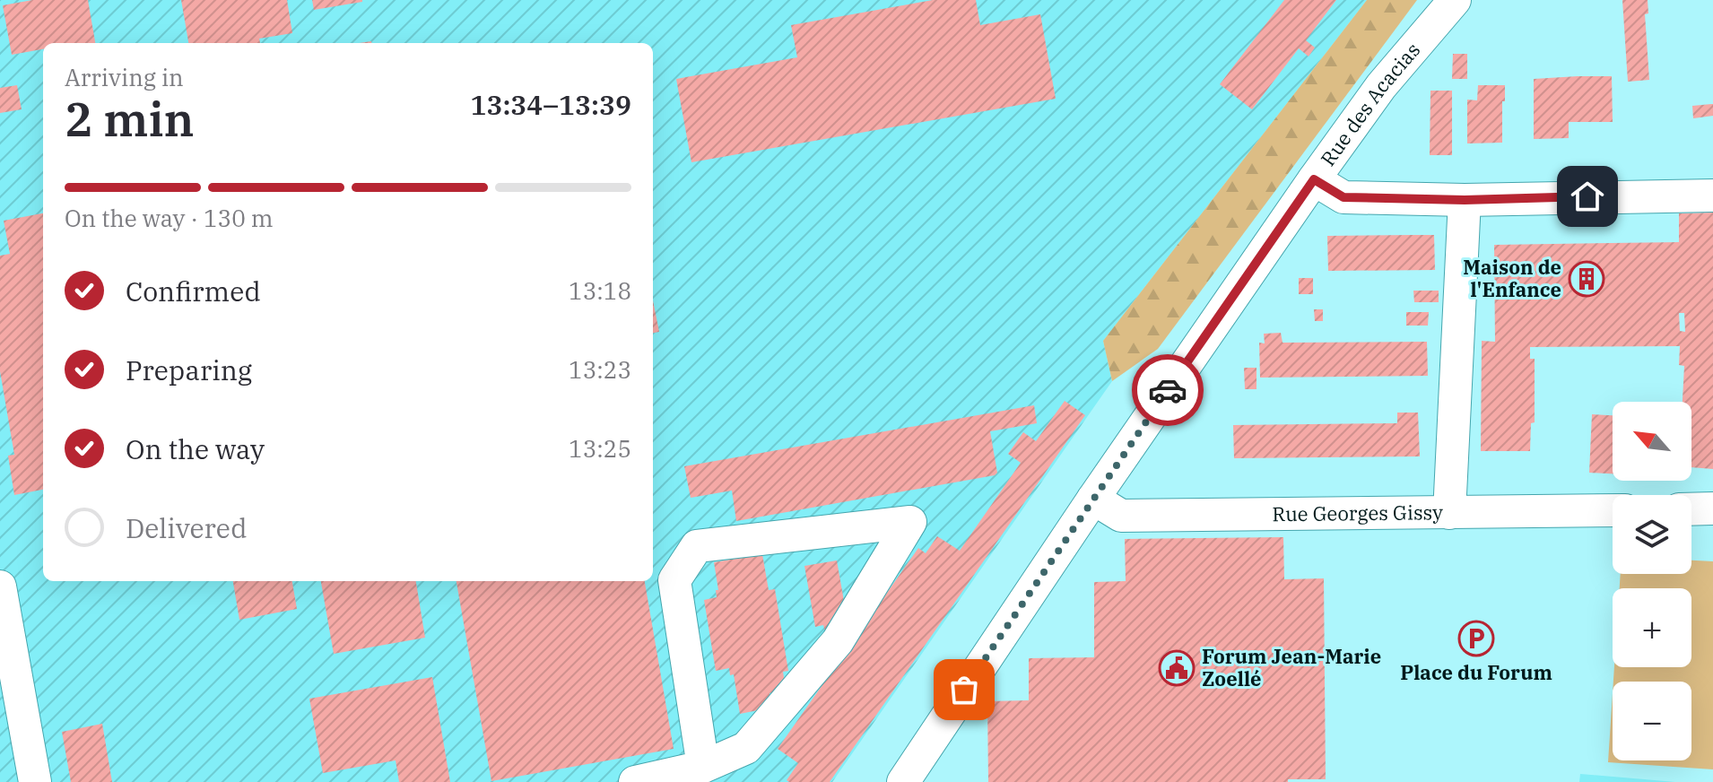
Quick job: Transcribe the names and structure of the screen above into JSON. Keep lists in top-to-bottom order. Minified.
{"streets":{"street":["Rue des Acacias","Rue Georges Gissy"]},"crossings":[["Rue des Acacias","Rue Georges Gissy"]],"places":{"building":["Maison de l'Enfance"],"parking":["Place du Forum"],"public building":["Forum Jean-Marie Zoellé"]},"north":"top left","page":{"heading":["2 min","Arriving in","13:34–13:39"],"bar":"On the way · 130 m","list":[["Confirmed","13:18"],["Preparing","13:23"],["On the way","13:25"],"Delivered"],"map_buttons":["+","−"]}}
